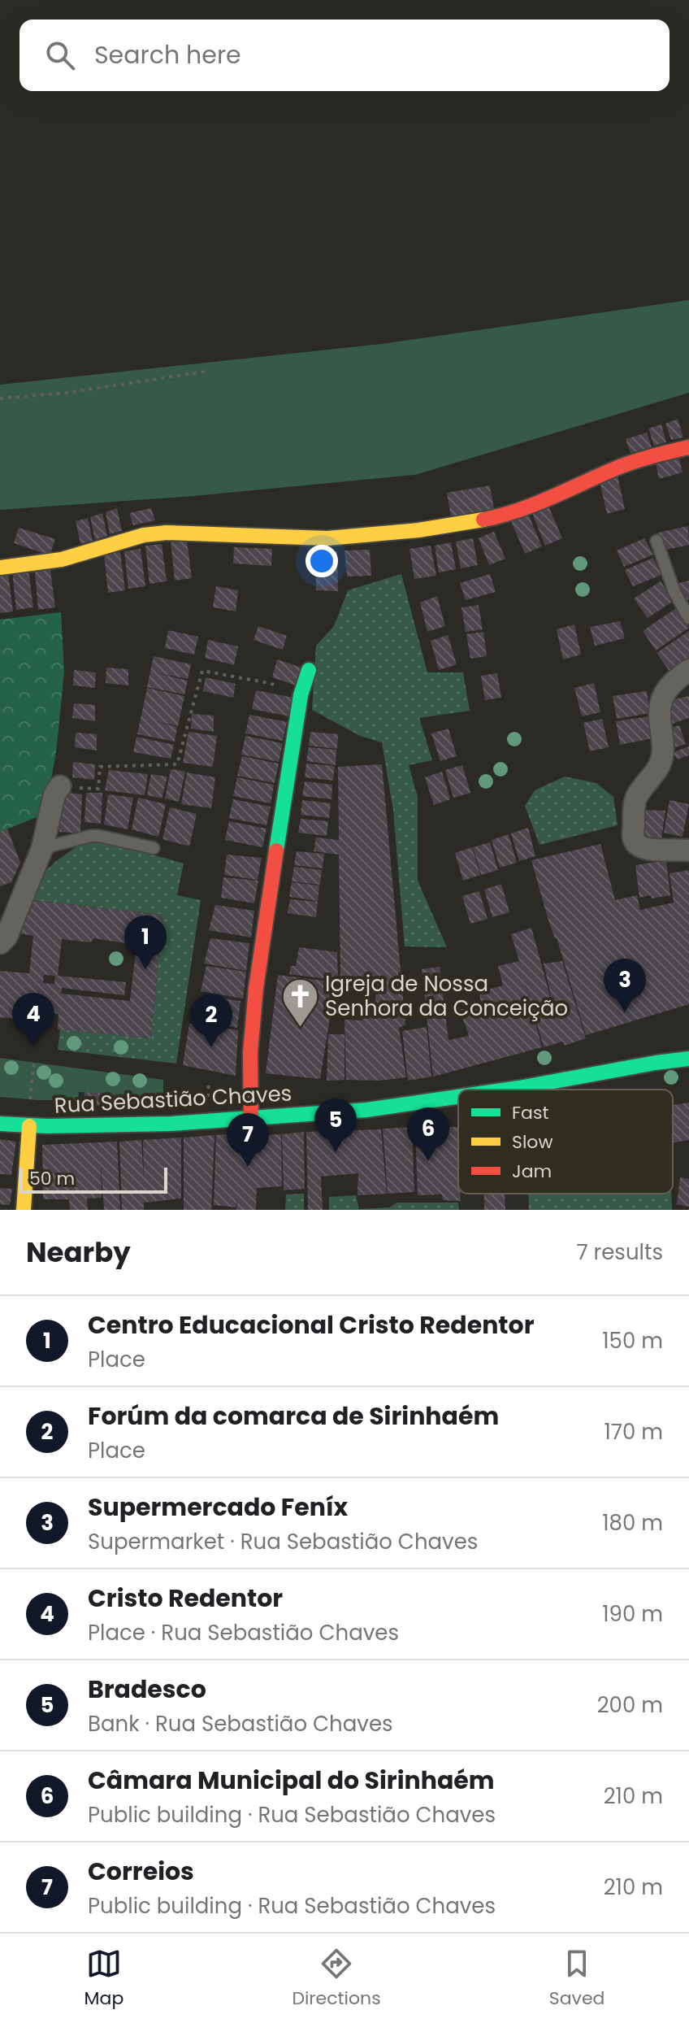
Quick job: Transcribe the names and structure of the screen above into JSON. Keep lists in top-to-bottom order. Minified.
{"streets":{"street":["Rua Sebastião Chaves"]},"places":{"church":["Igreja de Nossa Senhora da Conceição"]},"legend":["Fast","Slow","Jam"],"scale_bar":"50 m","page":{"search":"Search here","pins":["1","3","4","2","5","6","7"],"scale":"50 m","heading":["Nearby","7 results"],"list":[{"mark":"1","name":"Centro Educacional Cristo Redentor","note":"Place","value":"150 m"},{"mark":"2","name":"Forúm da comarca de Sirinhaém","note":"Place","value":"170 m"},{"mark":"3","name":"Supermercado Feníx","note":"Supermarket · Rua Sebastião Chaves","value":"180 m"},{"mark":"4","name":"Cristo Redentor","note":"Place · Rua Sebastião Chaves","value":"190 m"},{"mark":"5","name":"Bradesco","note":"Bank · Rua Sebastião Chaves","value":"200 m"},{"mark":"6","name":"Câmara Municipal do Sirinhaém","note":"Public building · Rua Sebastião Chaves","value":"210 m"},{"mark":"7","name":"Correios","note":"Public building · Rua Sebastião Chaves","value":"210 m"}],"nav":["Map","Directions","Saved"]}}
